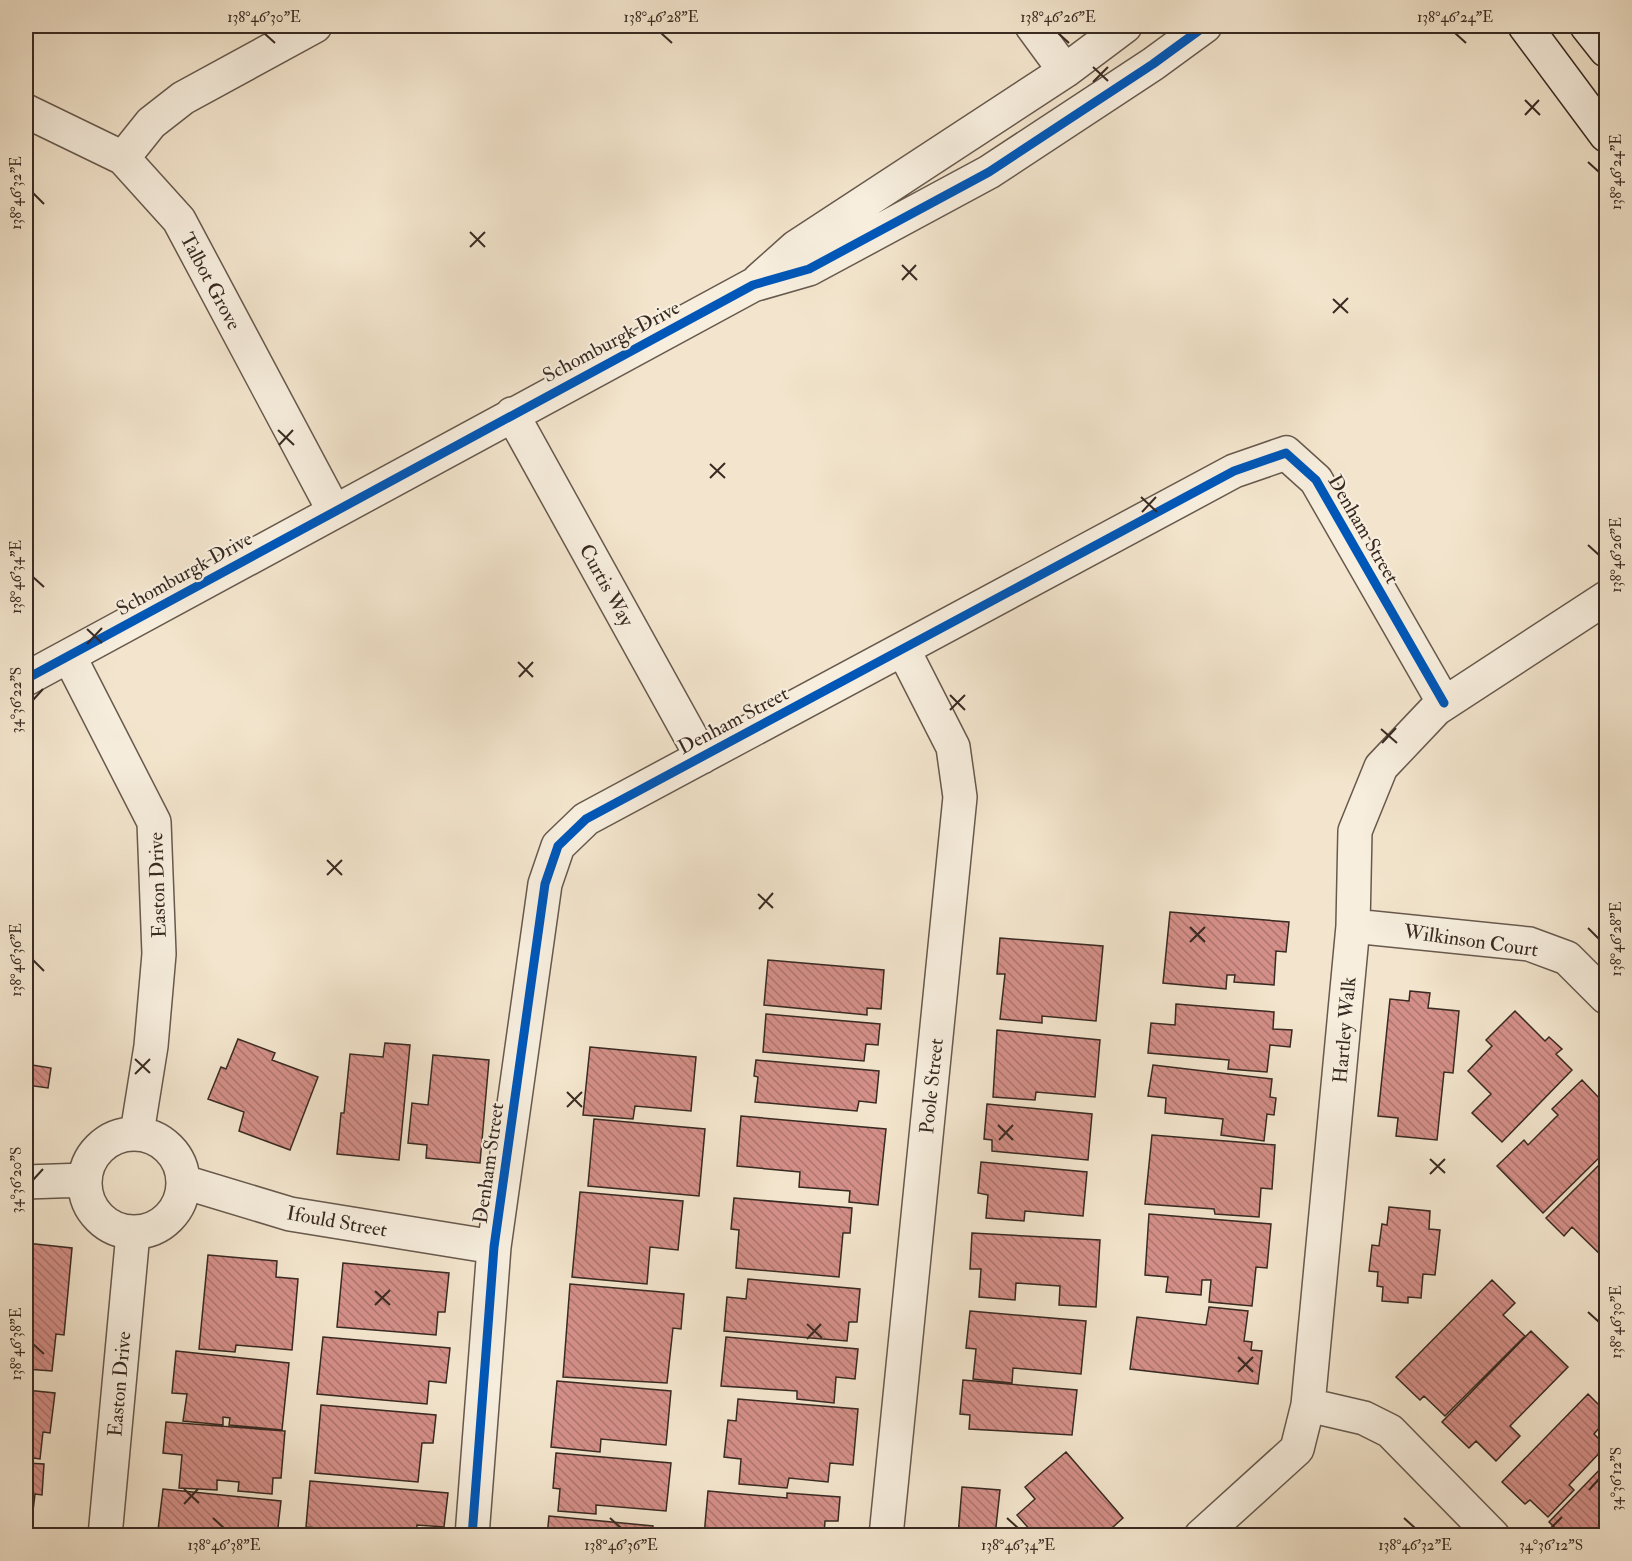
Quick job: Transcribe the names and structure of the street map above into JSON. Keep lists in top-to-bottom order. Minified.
{"streets":{"street":["Talbot Grove","Schomburgk Drive","Denham Street","Curtis Way","Easton Drive","Wilkinson Court","Hartley Walk","Poole Street","Ifould Street"]},"crossings":[["Talbot Grove","Schomburgk Drive"],["Schomburgk Drive","Curtis Way"],["Schomburgk Drive","Easton Drive"],["Denham Street","Curtis Way"],["Denham Street","Hartley Walk"],["Denham Street","Poole Street"],["Denham Street","Ifould Street"],["Easton Drive","Ifould Street"],["Wilkinson Court","Hartley Walk"]],"coordinates":["138°46'30\"E","138°46'28\"E","138°46'26\"E","138°46'24\"E","138°46'32\"E","138°46'34\"E","34°36'22\"S","138°46'36\"E","34°36'20\"S","138°46'38\"E","34°36'12\"S"]}
